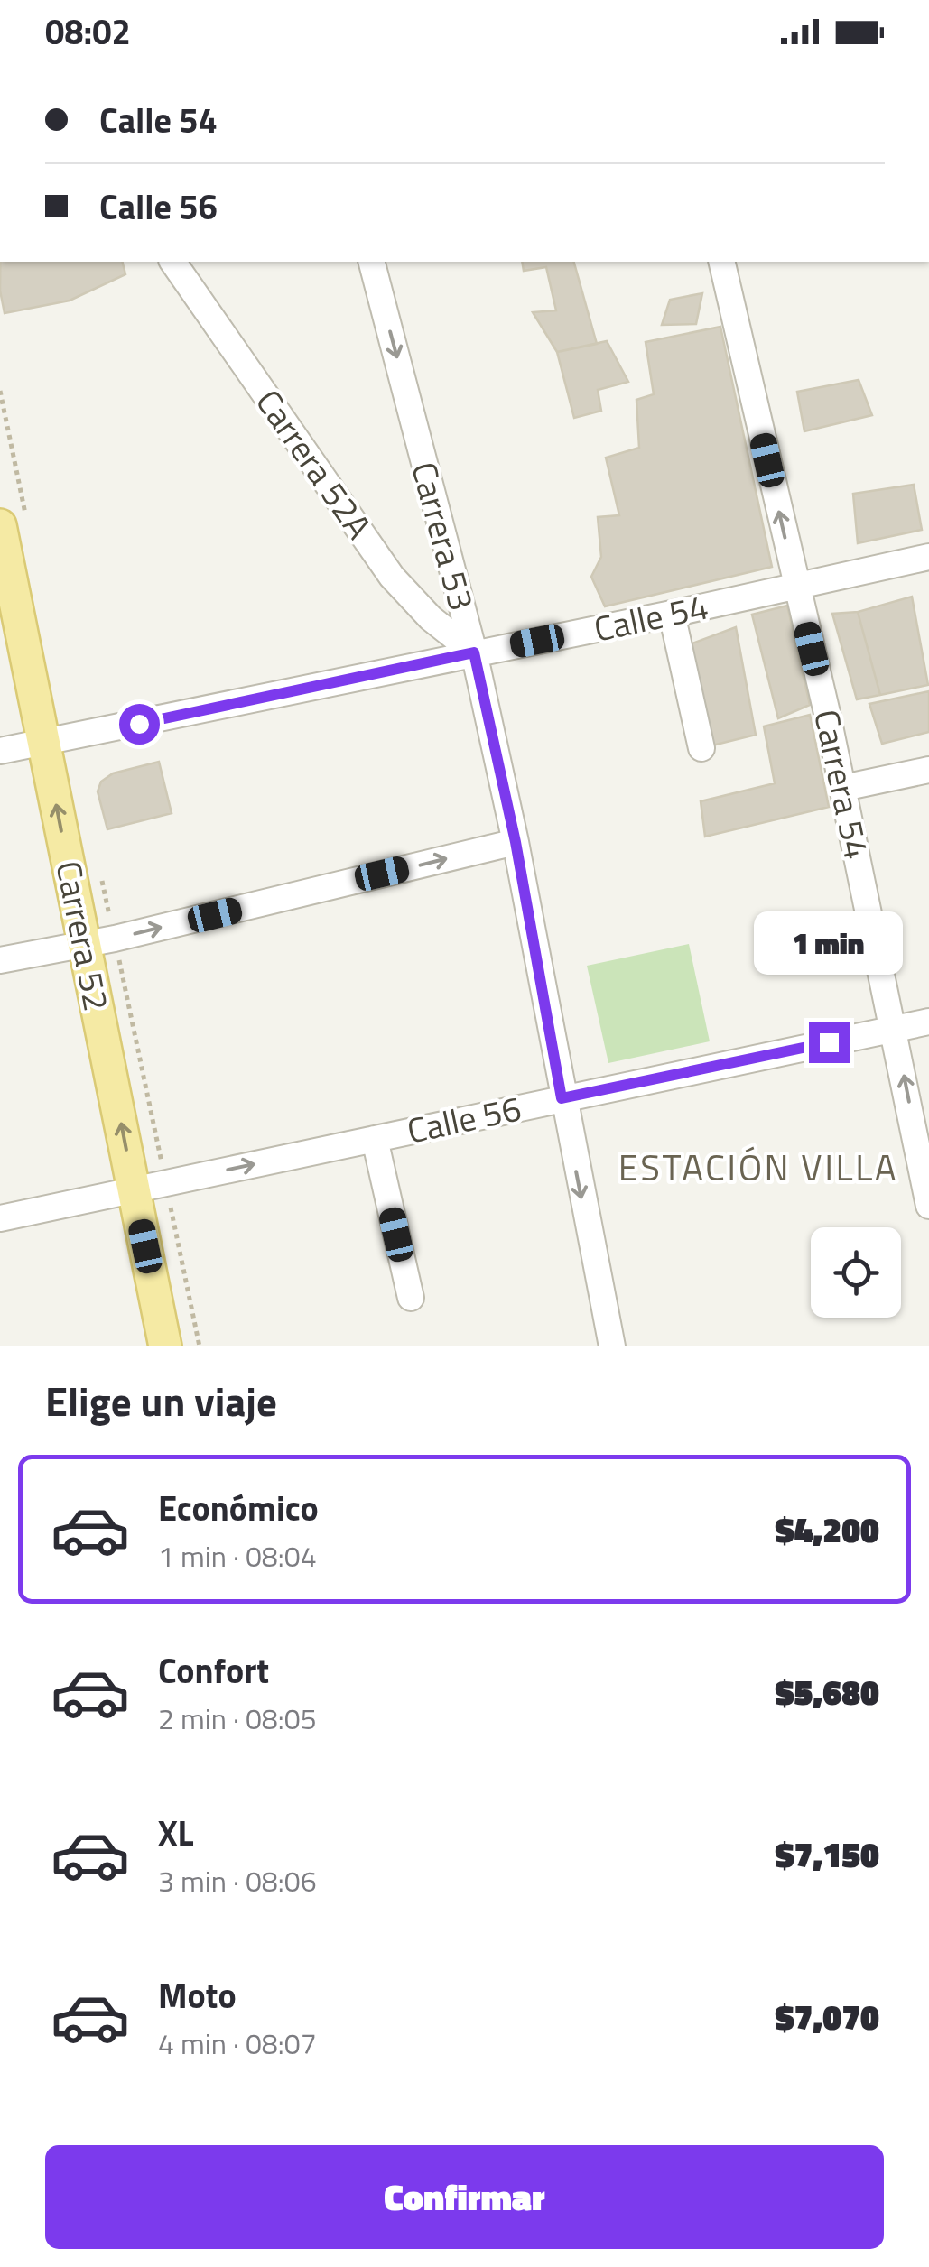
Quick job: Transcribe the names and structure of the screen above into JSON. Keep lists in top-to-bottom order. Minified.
{"streets":{"main road":["Carrera 52"],"street":["Carrera 52A","Carrera 53","Calle 54","Carrera 54","Calle 56"]},"crossings":[["Carrera 52A","Carrera 53"],["Carrera 52A","Calle 54"],["Carrera 53","Calle 54"],["Carrera 53","Calle 56"],["Calle 54","Carrera 54"],["Calle 54","Carrera 52"],["Carrera 54","Calle 56"],["Carrera 52","Calle 56"]],"one_way":["Carrera 53","Carrera 54","Carrera 52"],"districts":["ESTACIÓN VILLA"],"page":{"status":"08:02","banner":["Calle 54","Calle 56"],"bubble":"1 min","heading":"Elige un viaje","list":[{"name":"Económico","note":"1 min · 08:04","value":"$4,200"},{"name":"Confort","note":"2 min · 08:05","value":"$5,680"},{"name":"XL","note":"3 min · 08:06","value":"$7,150"},{"name":"Moto","note":"4 min · 08:07","value":"$7,070"}],"buttons":"Confirmar"}}
